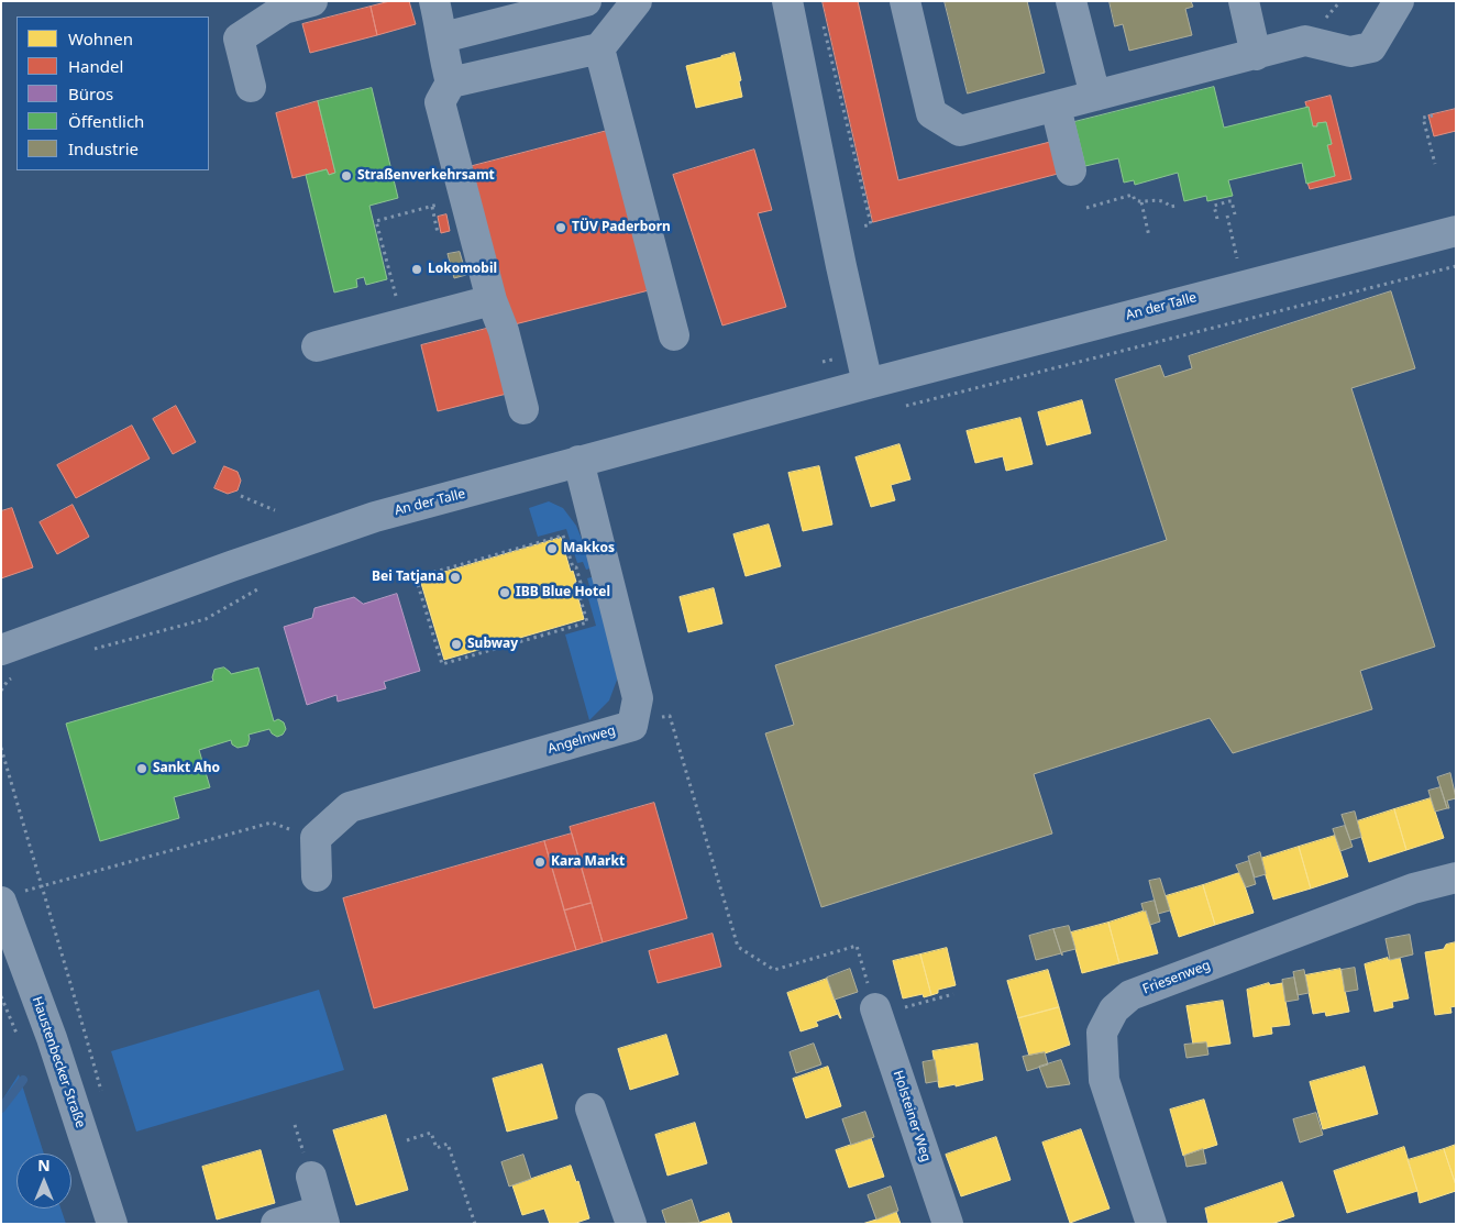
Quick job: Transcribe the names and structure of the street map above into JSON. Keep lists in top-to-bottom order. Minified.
{"streets":{"street":["An der Talle","Angelnweg","Friesenweg","Haustenbecker Straße","Holsteiner Weg"]},"crossings":[["An der Talle","Angelnweg"]],"places":["Straßenverkehrsamt","TÜV Paderborn","Lokomobil","Makkos","Bei Tatjana","IBB Blue Hotel","Subway","Sankt Aho","Kara Markt"],"legend":["Wohnen","Handel","Büros","Öffentlich","Industrie"],"north":"top"}
